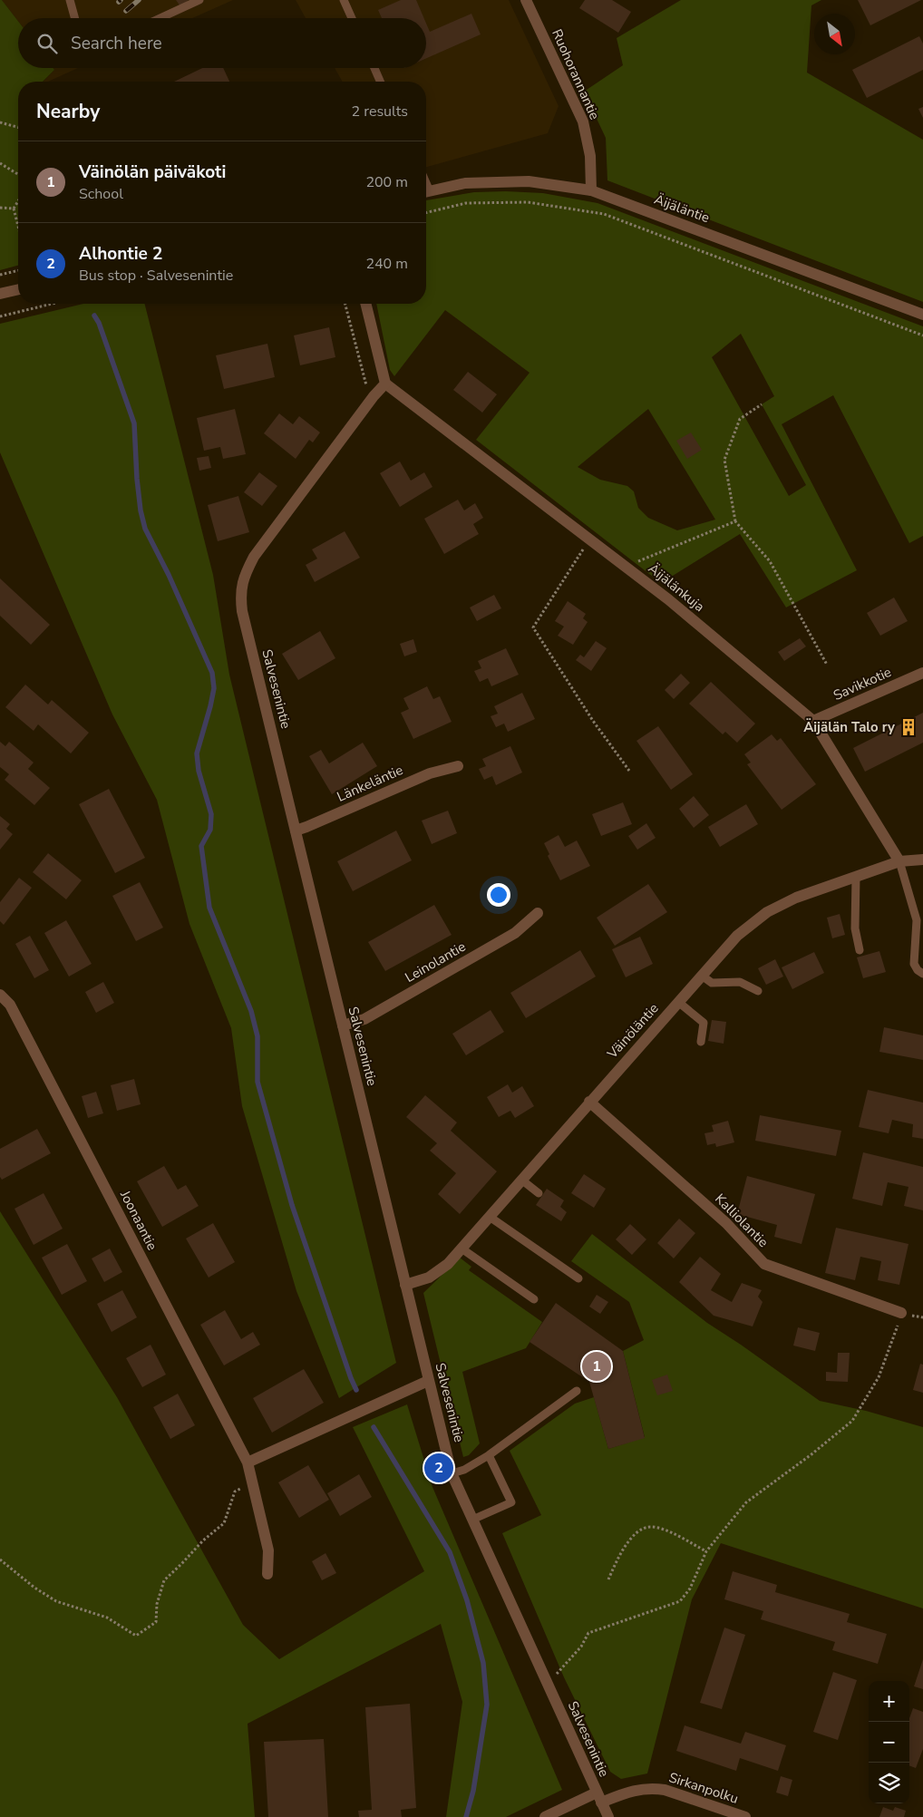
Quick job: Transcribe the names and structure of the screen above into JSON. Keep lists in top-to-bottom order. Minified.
{"streets":{"street":["Ruohorannantie","Äijäläntie","Äijälänkuja","Savikkotie","Salvesenintie","Länkeläntie","Leinolantie","Väinöläntie","Joonaantie","Kalliolantie","Sirkanpolku"]},"crossings":[["Ruohorannantie","Äijäläntie"],["Äijälänkuja","Savikkotie"],["Äijälänkuja","Salvesenintie"],["Äijälänkuja","Väinöläntie"],["Salvesenintie","Länkeläntie"],["Salvesenintie","Leinolantie"],["Salvesenintie","Väinöläntie"],["Salvesenintie","Sirkanpolku"],["Väinöläntie","Kalliolantie"]],"places":{"building":["Äijälän Talo ry"]},"north":"bottom right","page":{"search":"Search here","heading":["Nearby","2 results"],"list":[{"mark":"1","name":"Väinölän päiväkoti","note":"School","value":"200 m"},{"mark":"2","name":"Alhontie 2","note":"Bus stop · Salvesenintie","value":"240 m"}],"pins":["1","2"],"map_buttons":["+","−"]}}
